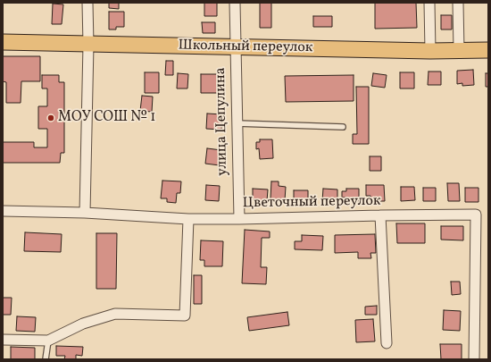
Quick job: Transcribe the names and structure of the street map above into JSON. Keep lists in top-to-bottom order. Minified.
{"streets":{"main road":["Школьный переулок"],"street":["улица Цепулина","Цветочный переулок"]},"crossings":[["Школьный переулок","улица Цепулина"],["улица Цепулина","Цветочный переулок"]],"places":["МОУ СОШ № 1"]}
